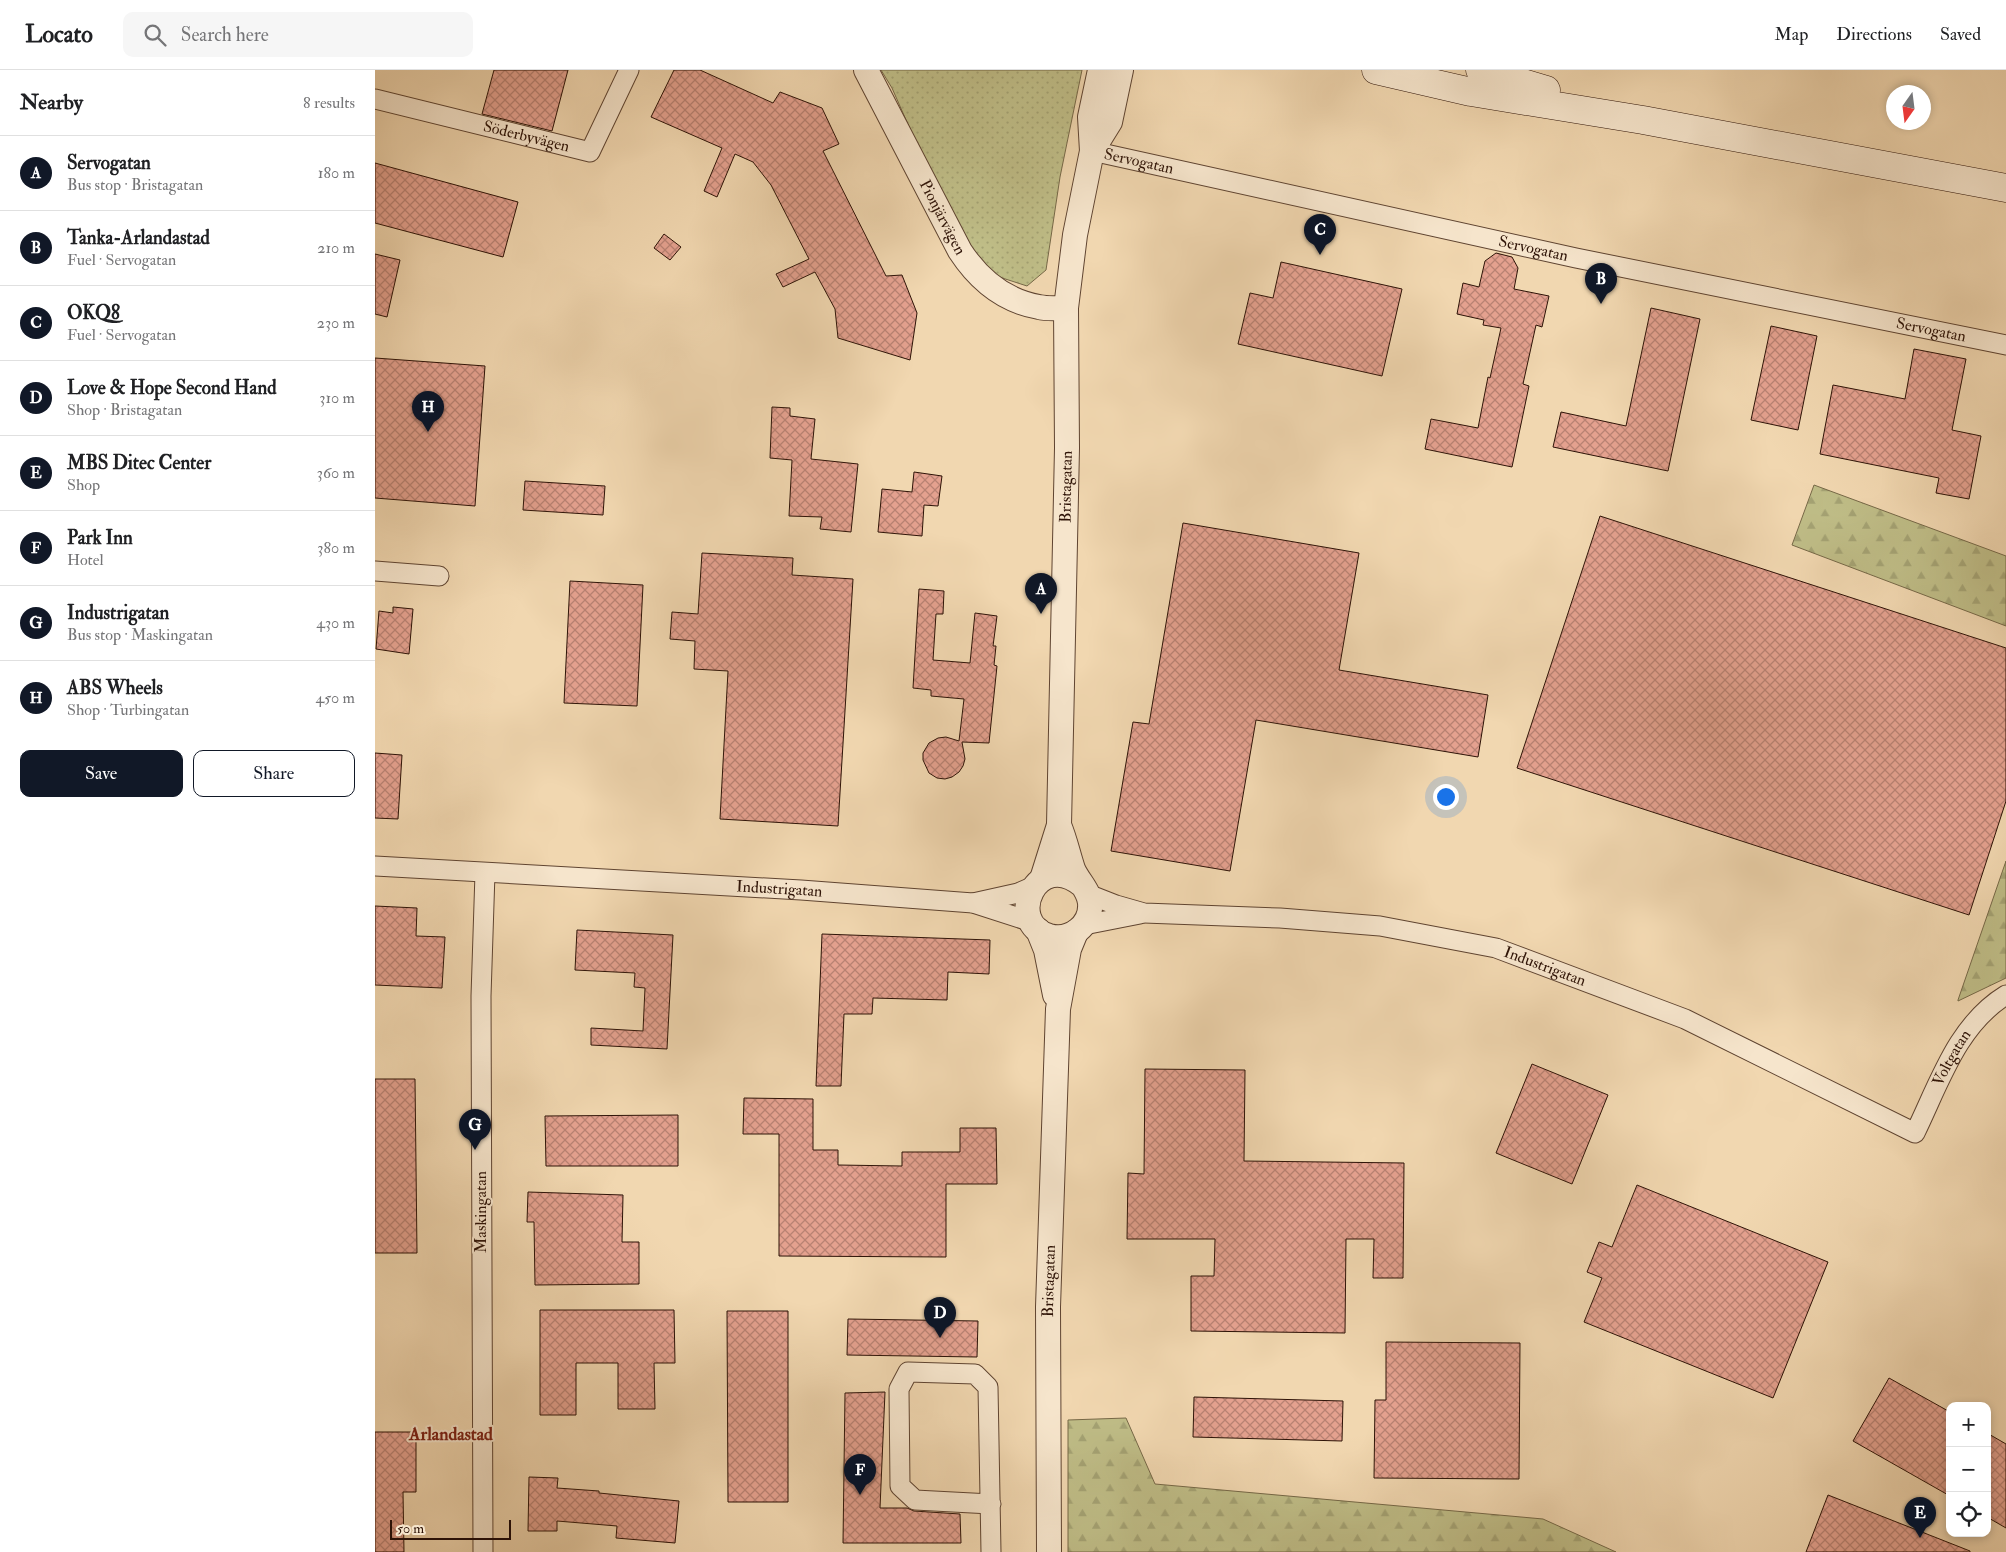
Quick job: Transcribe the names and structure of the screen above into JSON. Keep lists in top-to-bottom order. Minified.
{"streets":{"street":["Söderbyvägen","Servogatan","Pionjärvägen","Bristagatan","Industrigatan","Voltgatan","Maskingatan"]},"crossings":[["Servogatan","Bristagatan"],["Pionjärvägen","Bristagatan"],["Bristagatan","Industrigatan"],["Industrigatan","Voltgatan"],["Industrigatan","Maskingatan"]],"districts":["Arlandastad"],"scale_bar":"50 m","north":"bottom","page":{"header":"Locato","search":"Search here","nav":["Map","Directions","Saved"],"heading":["Nearby","8 results"],"list":[{"mark":"A","name":"Servogatan","note":"Bus stop · Bristagatan","value":"180 m"},{"mark":"B","name":"Tanka-Arlandastad","note":"Fuel · Servogatan","value":"210 m"},{"mark":"C","name":"OKQ8","note":"Fuel · Servogatan","value":"230 m"},{"mark":"D","name":"Love & Hope Second Hand","note":"Shop · Bristagatan","value":"310 m"},{"mark":"E","name":"MBS Ditec Center","note":"Shop","value":"360 m"},{"mark":"F","name":"Park Inn","note":"Hotel","value":"380 m"},{"mark":"G","name":"Industrigatan","note":"Bus stop · Maskingatan","value":"430 m"},{"mark":"H","name":"ABS Wheels","note":"Shop · Turbingatan","value":"450 m"}],"pins":["C","B","H","A","G","D","F","E"],"buttons":["Save","Share"],"map_buttons":["+","−"],"scale":"50 m"}}
